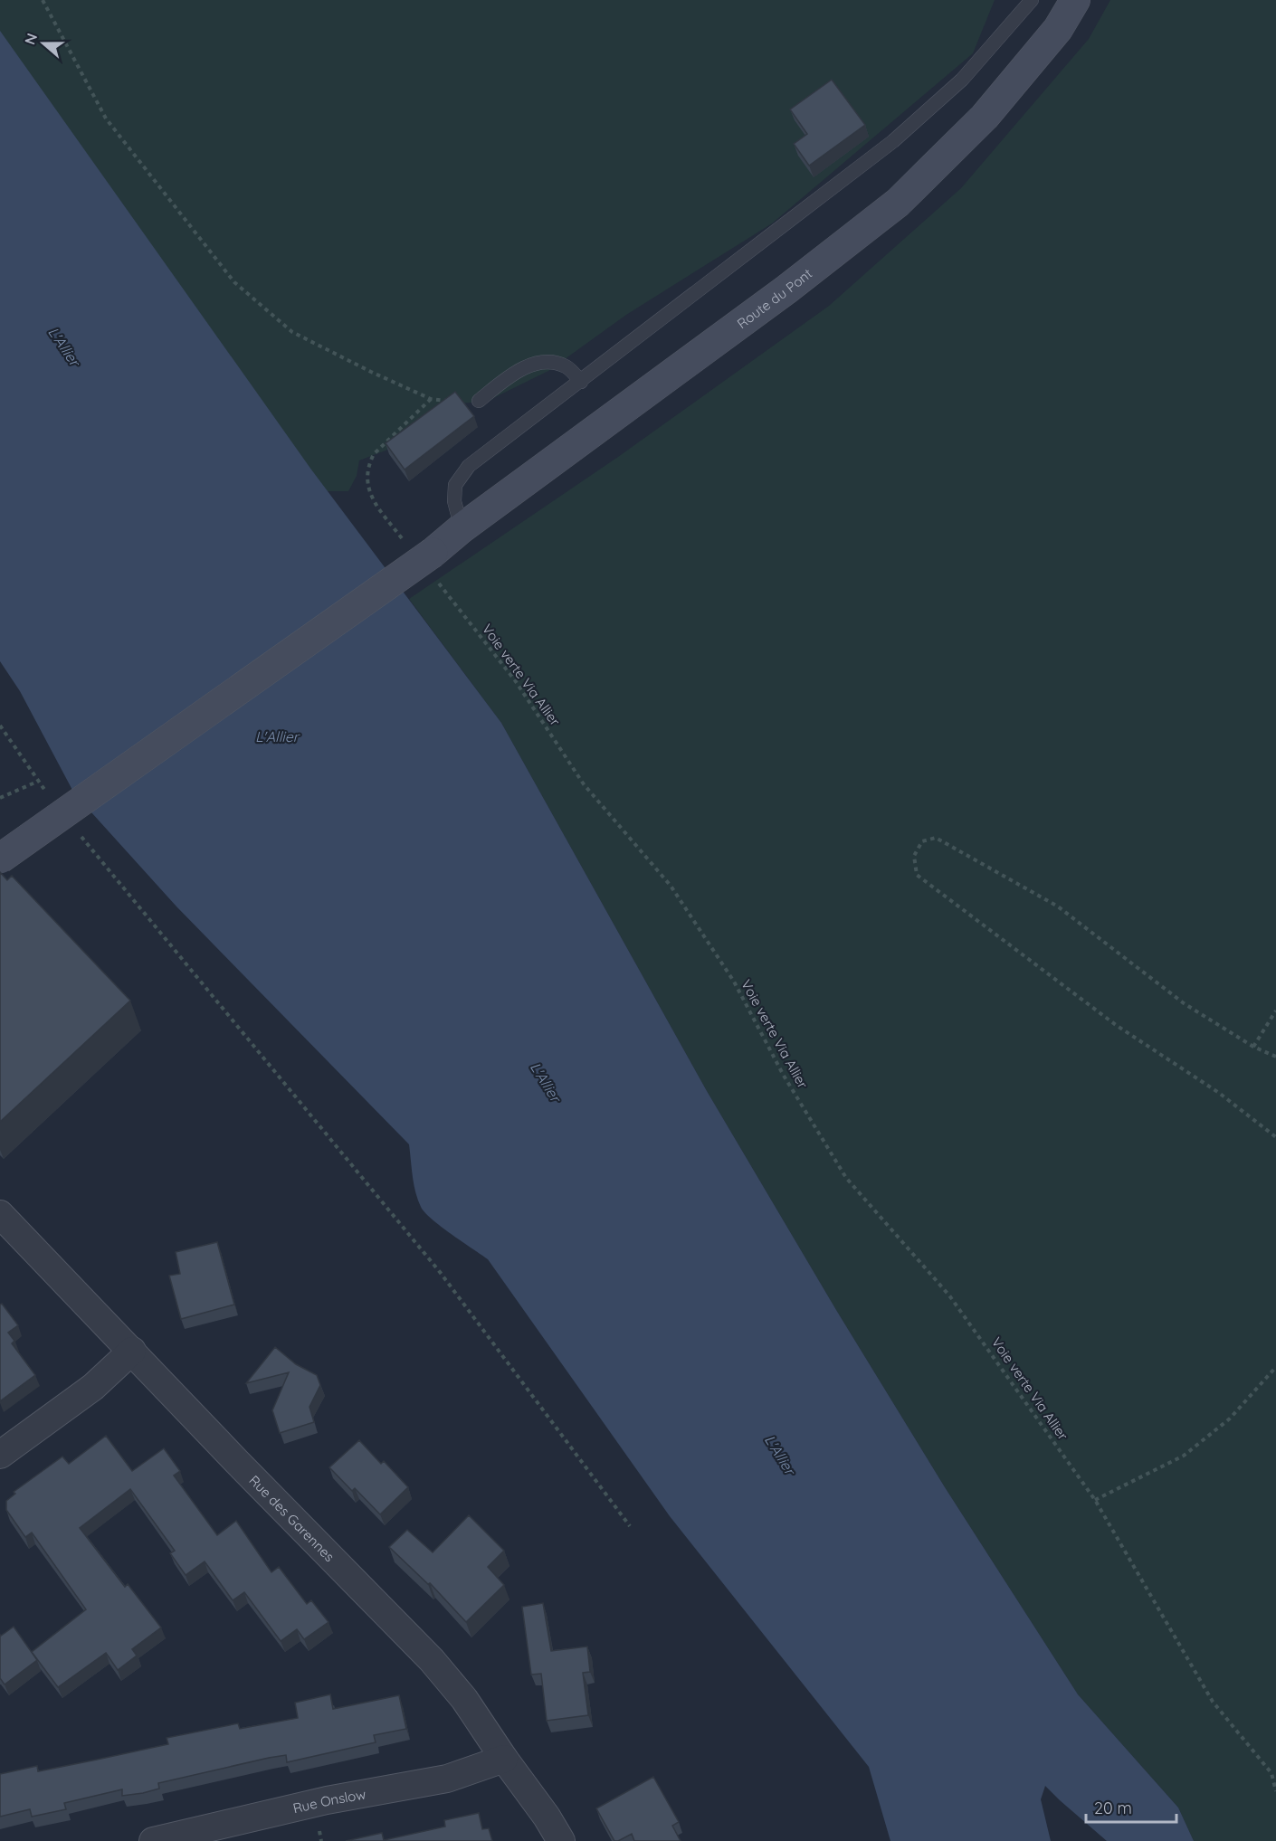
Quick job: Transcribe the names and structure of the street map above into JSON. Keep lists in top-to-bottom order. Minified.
{"streets":{"main road":["Route du Pont"],"street":["Rue des Garennes","Rue Onslow"],"path":["Voie verte Via Allier"]},"crossings":[["Rue des Garennes","Rue Onslow"]],"water":["L'Allier"],"scale_bar":"20 m","north":"left"}
